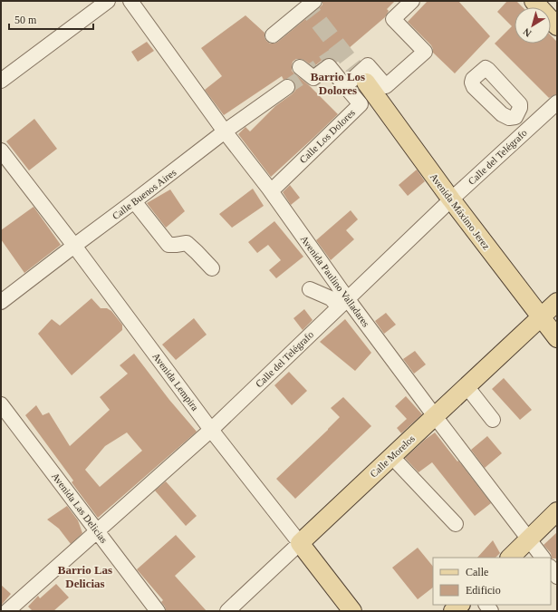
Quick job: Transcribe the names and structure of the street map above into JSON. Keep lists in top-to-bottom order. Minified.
{"streets":{"main road":["Avenida Máximo Jerez","Avenida Lempira","Calle Morelos"],"street":["Calle Los Dolores","Calle del Telégrafo","Calle Buenos Aires","Avenida Paulino Valladares","Avenida Las Delicias"]},"crossings":[["Calle Los Dolores","Avenida Paulino Valladares"],["Calle del Telégrafo","Avenida Máximo Jerez"],["Calle del Telégrafo","Avenida Paulino Valladares"],["Calle del Telégrafo","Avenida Lempira"],["Calle del Telégrafo","Avenida Las Delicias"],["Calle Buenos Aires","Avenida Paulino Valladares"],["Calle Buenos Aires","Avenida Lempira"],["Avenida Máximo Jerez","Calle Morelos"],["Avenida Paulino Valladares","Calle Morelos"],["Avenida Lempira","Calle Morelos"]],"districts":["Barrio Los Dolores","Barrio Las Delicias"],"legend":["Calle","Edificio"],"scale_bar":"50 m","north":"bottom left"}
